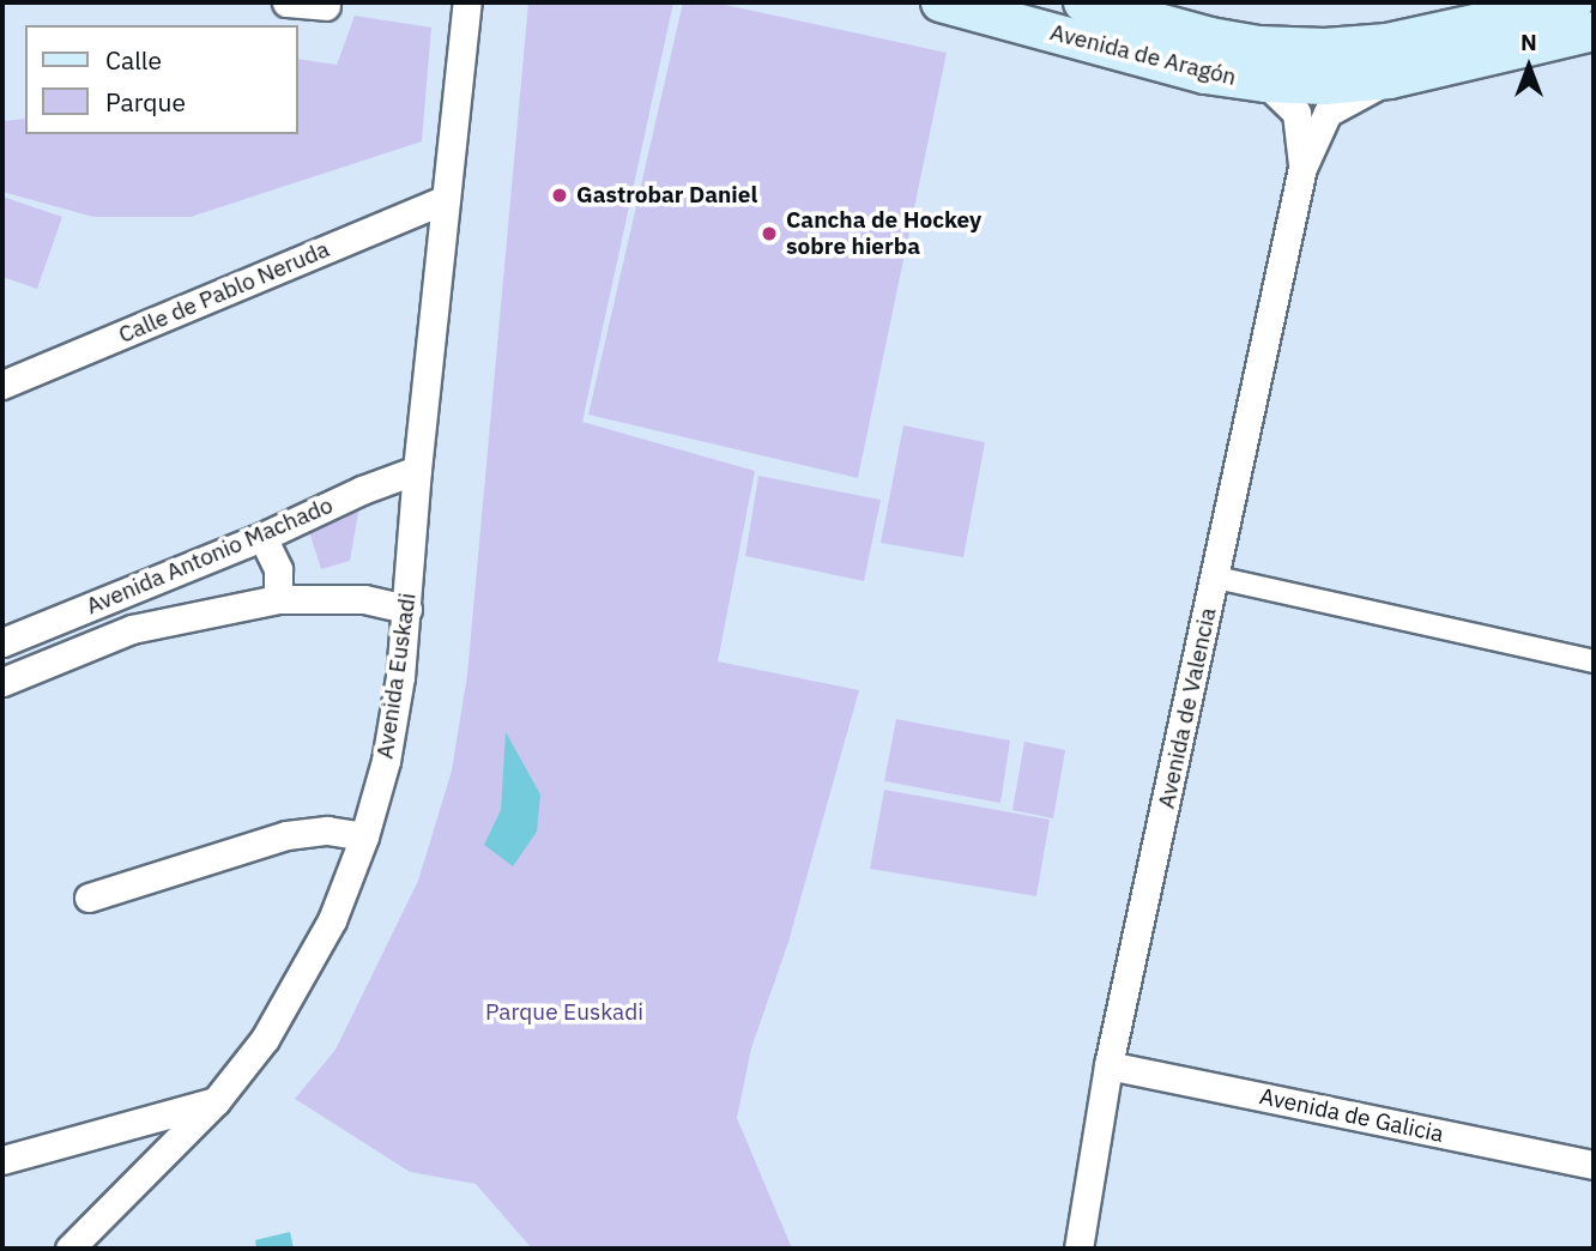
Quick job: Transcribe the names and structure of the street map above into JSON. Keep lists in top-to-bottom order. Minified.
{"streets":{"main road":["Avenida de Aragón"],"street":["Calle de Pablo Neruda","Avenida Antonio Machado","Avenida Euskadi","Avenida de Valencia","Avenida de Galicia"]},"crossings":[["Calle de Pablo Neruda","Avenida Euskadi"],["Avenida Antonio Machado","Avenida Euskadi"],["Avenida de Valencia","Avenida de Galicia"]],"parks":["Parque Euskadi"],"places":["Gastrobar Daniel","Cancha de Hockey sobre hierba"],"legend":["Calle","Parque"],"north":"top"}
